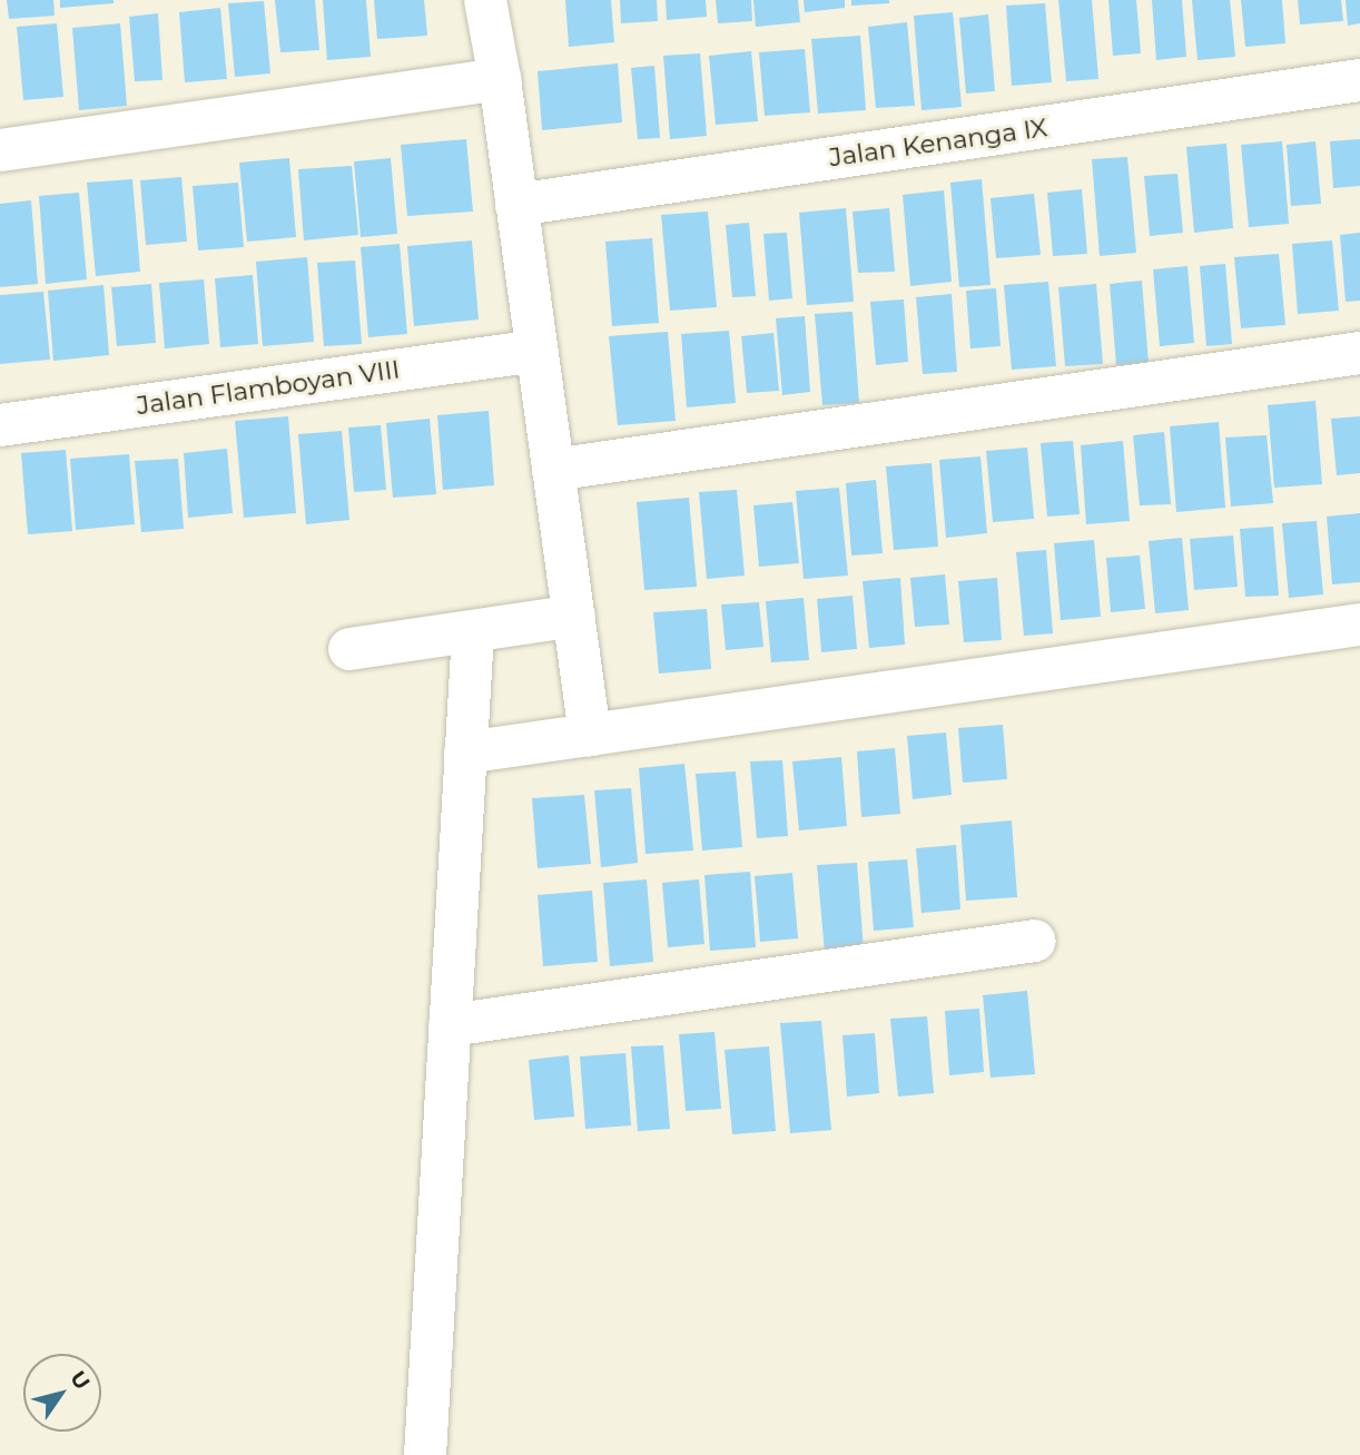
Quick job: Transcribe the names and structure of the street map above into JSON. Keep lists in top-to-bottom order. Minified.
{"streets":{"street":["Jalan Kenanga IX","Jalan Flamboyan VIII"]},"north":"top right"}
